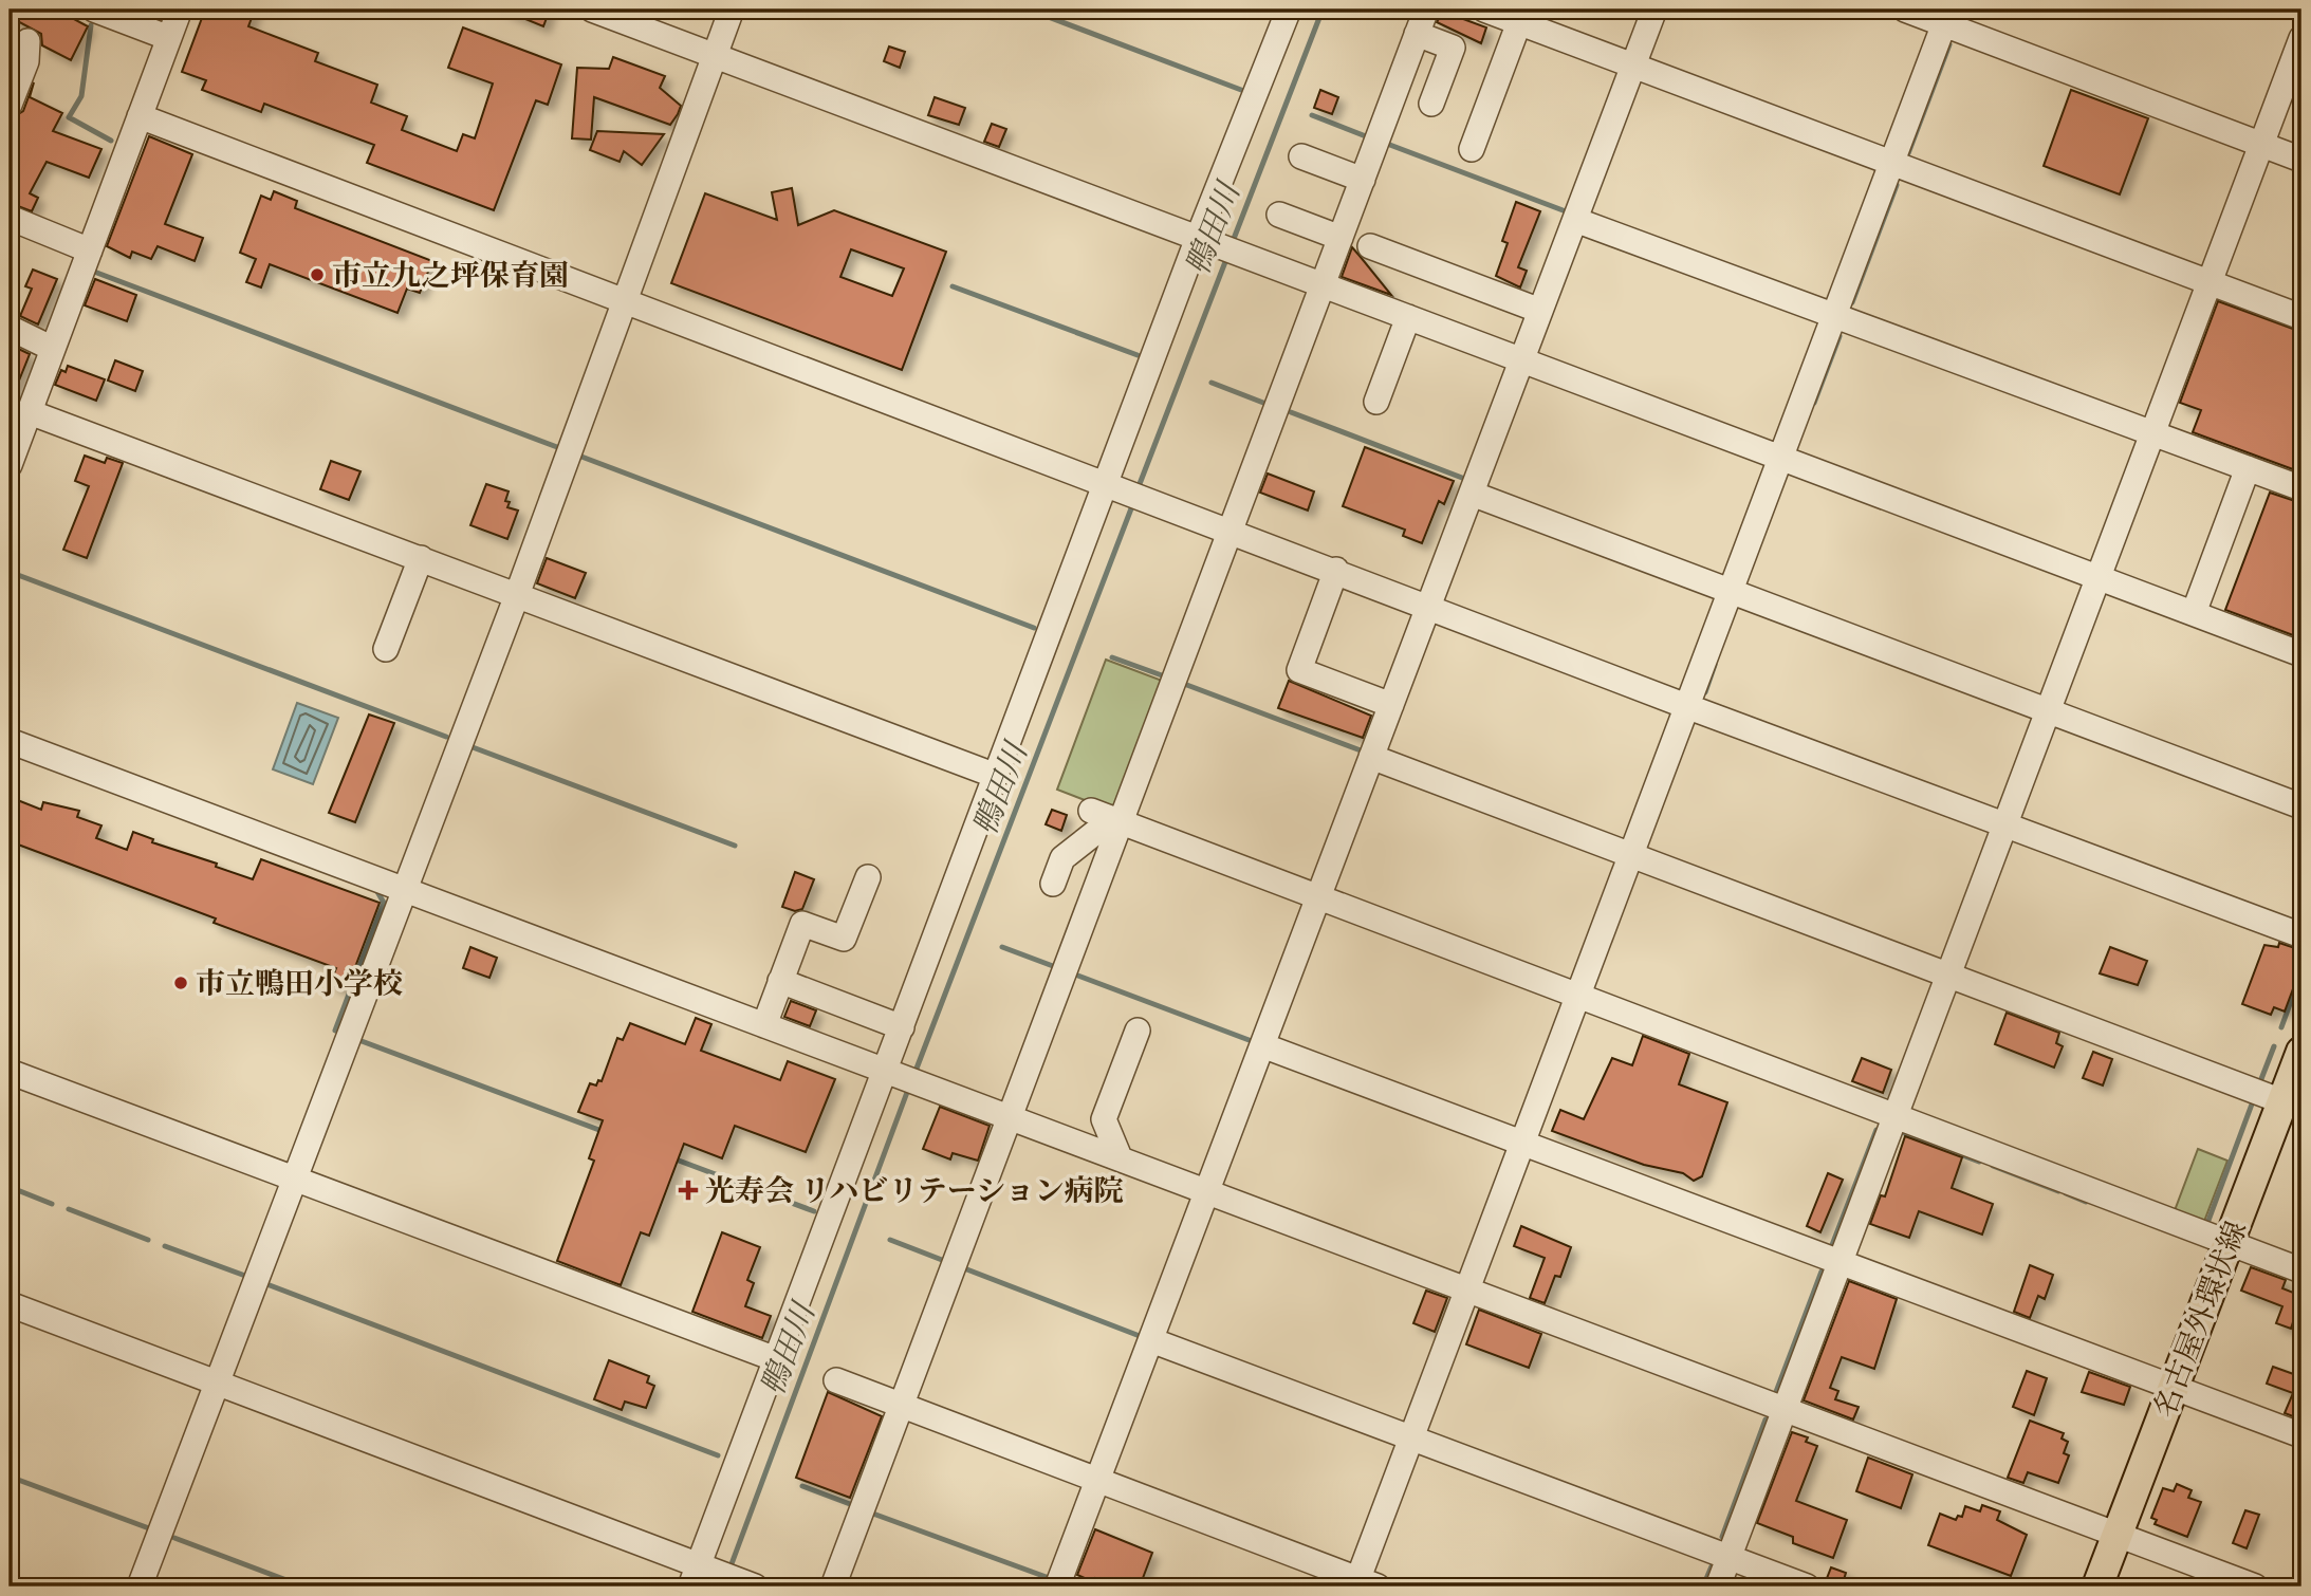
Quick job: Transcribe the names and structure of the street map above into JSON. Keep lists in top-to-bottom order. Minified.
{"streets":{"main road":["名古屋外環状線"]},"water":["鴨田川"],"places":{"other":["市立九之坪保育園","市立鴨田小学校"],"health":["光寿会 リハビリテーション病院"]}}
